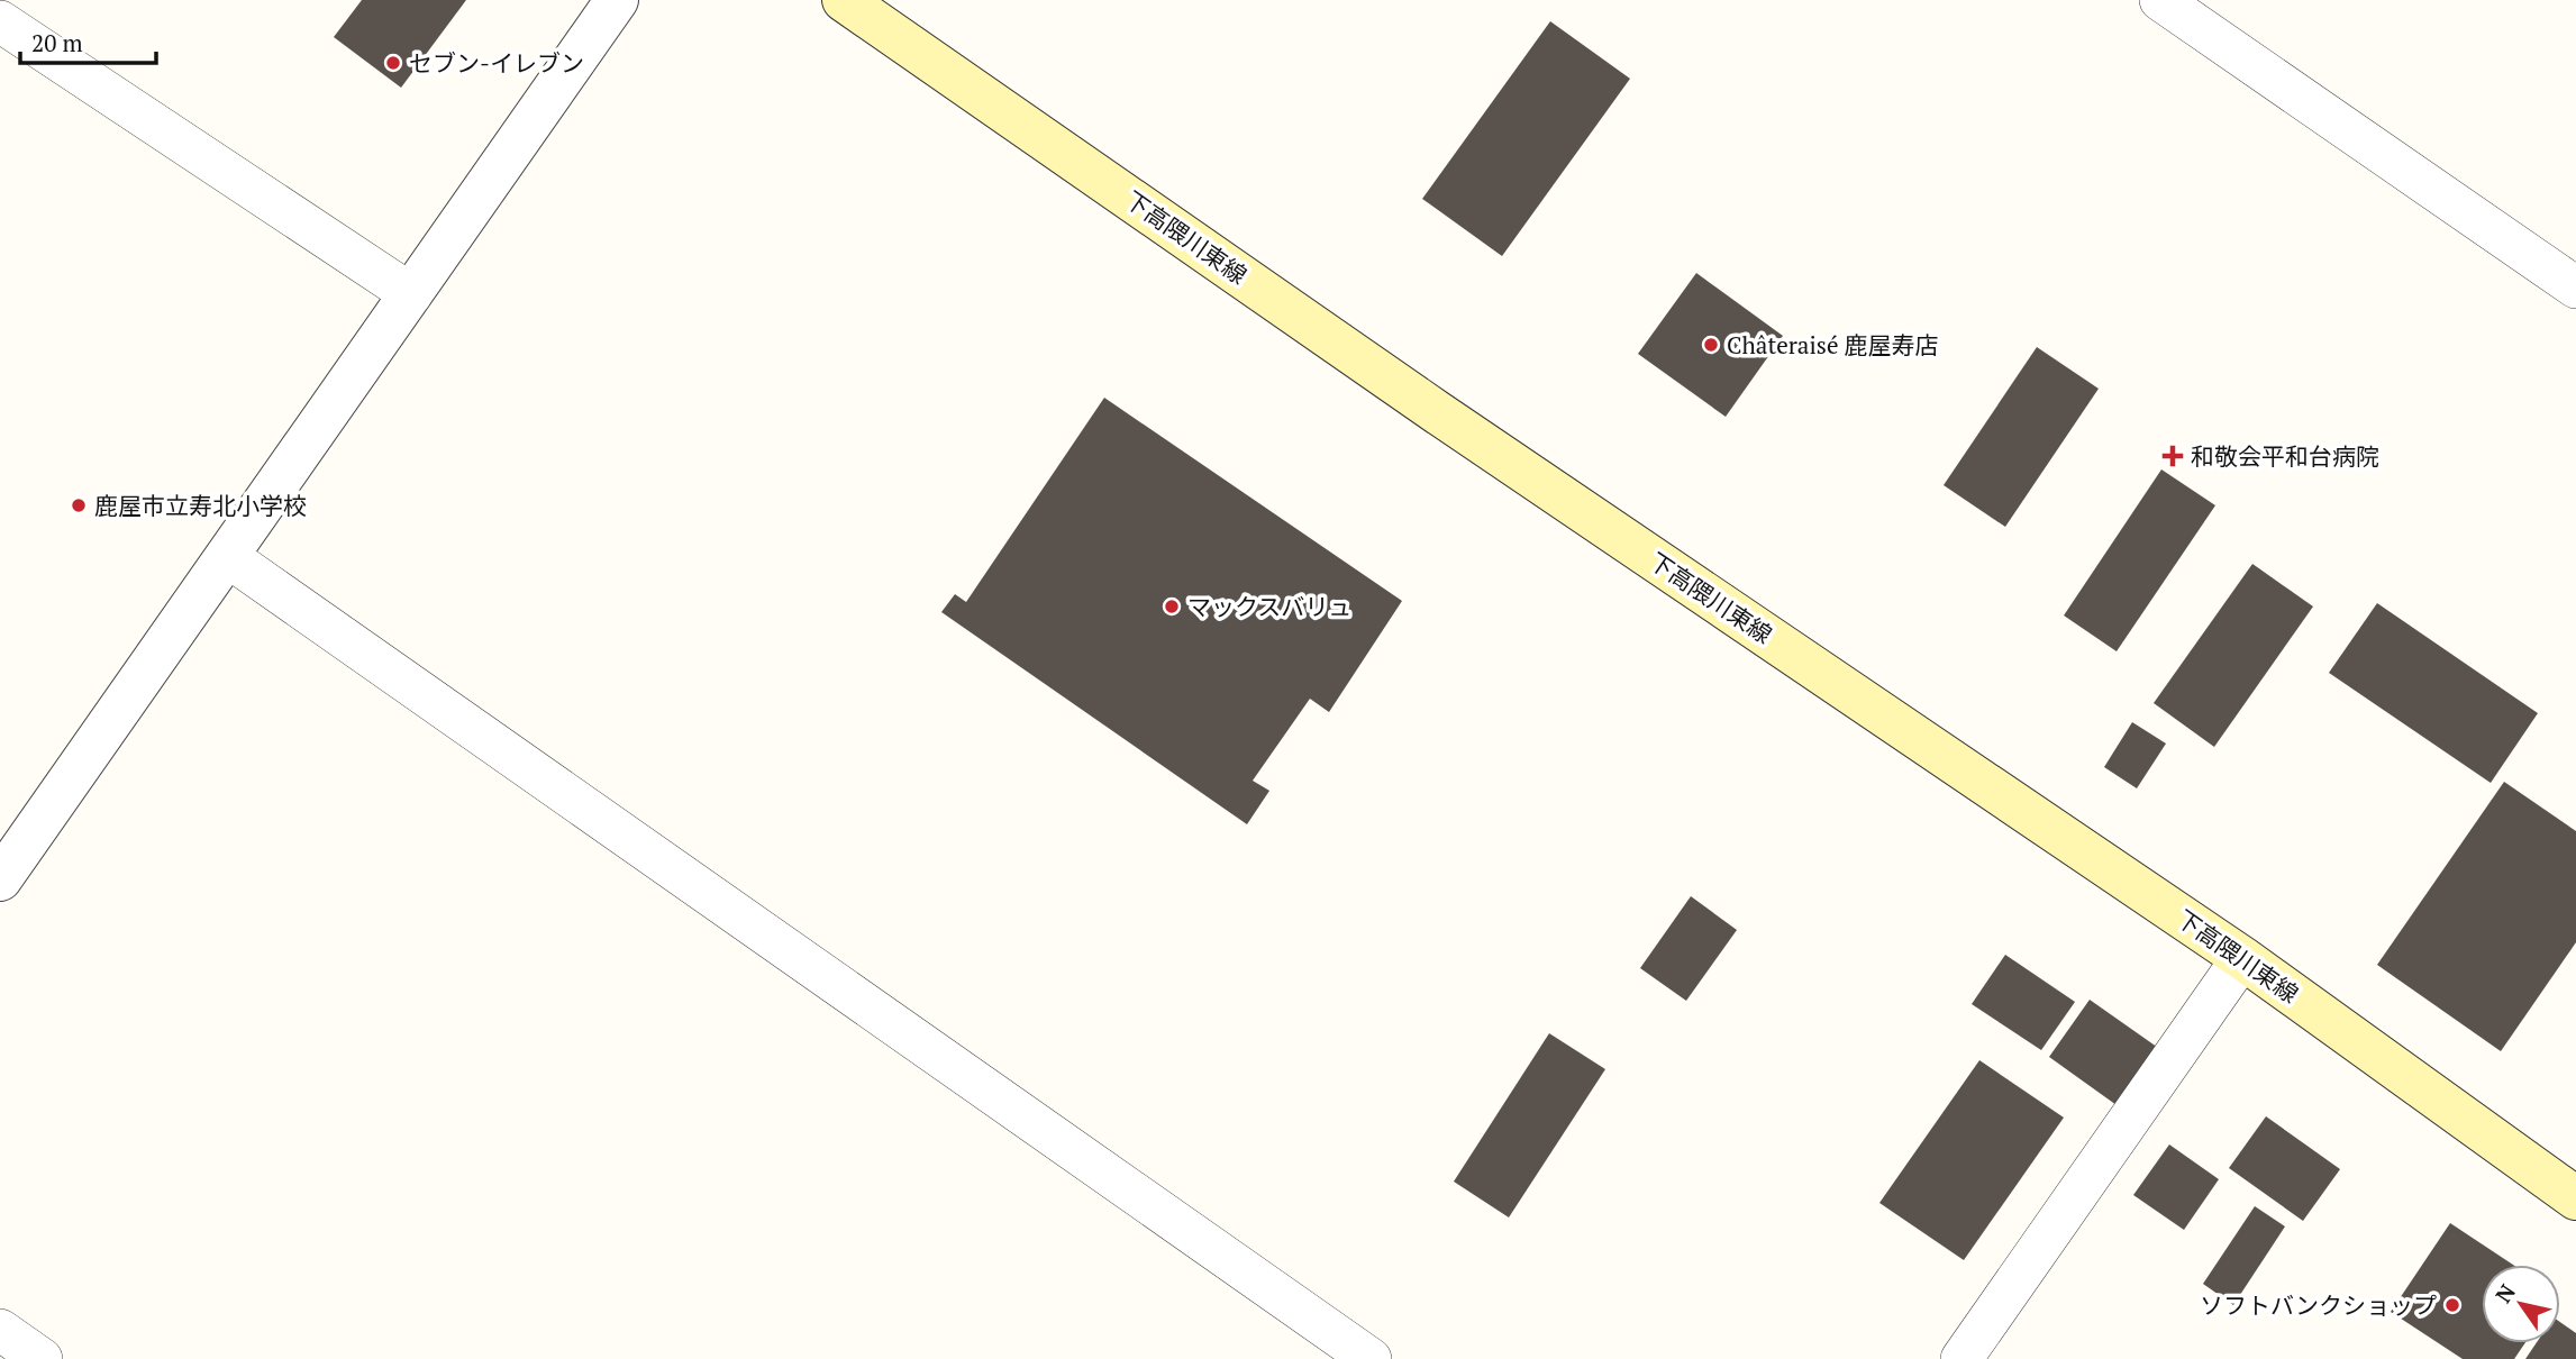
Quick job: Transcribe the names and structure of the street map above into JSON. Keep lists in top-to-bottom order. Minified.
{"streets":{"main road":["下高隈川東線"]},"places":{"other":["セブン-イレブン","Châteraisé 鹿屋寿店","鹿屋市立寿北小学校","マックスバリュ","ソフトバンクショップ"],"health":["和敬会平和台病院"]},"scale_bar":"20 m","north":"top left"}
